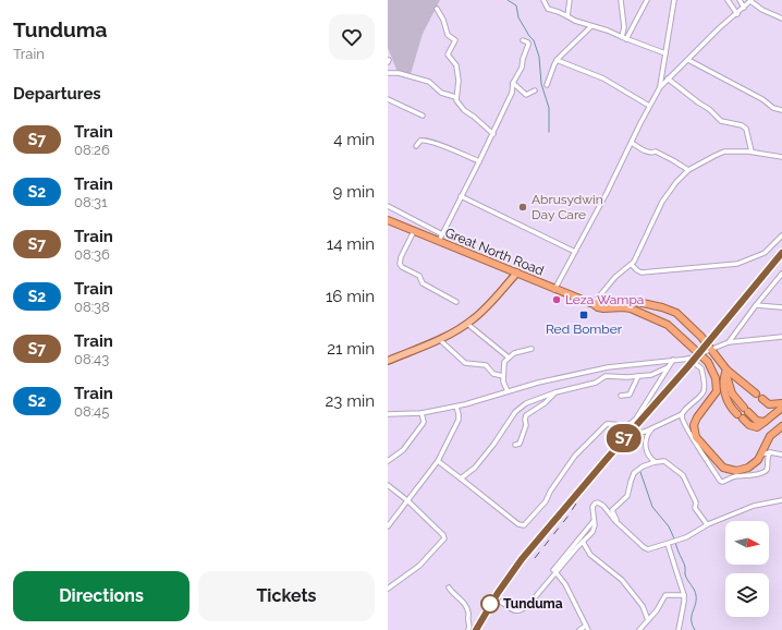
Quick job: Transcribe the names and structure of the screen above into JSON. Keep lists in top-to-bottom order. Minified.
{"streets":{"highway":["Great North Road"]},"places":{"other":["Abrusydwin Day Care","Leza Wampa","Tunduma"],"transit":["Red Bomber"]},"north":"right","page":{"heading":[["Tunduma","Train"],"Departures"],"on_map":"S7","list":[{"mark":"S7","name":"Train","note":"08:26","value":"4 min"},{"mark":"S2","name":"Train","note":"08:31","value":"9 min"},{"mark":"S7","name":"Train","note":"08:36","value":"14 min"},{"mark":"S2","name":"Train","note":"08:38","value":"16 min"},{"mark":"S7","name":"Train","note":"08:43","value":"21 min"},{"mark":"S2","name":"Train","note":"08:45","value":"23 min"}],"buttons":["Directions","Tickets"]}}
